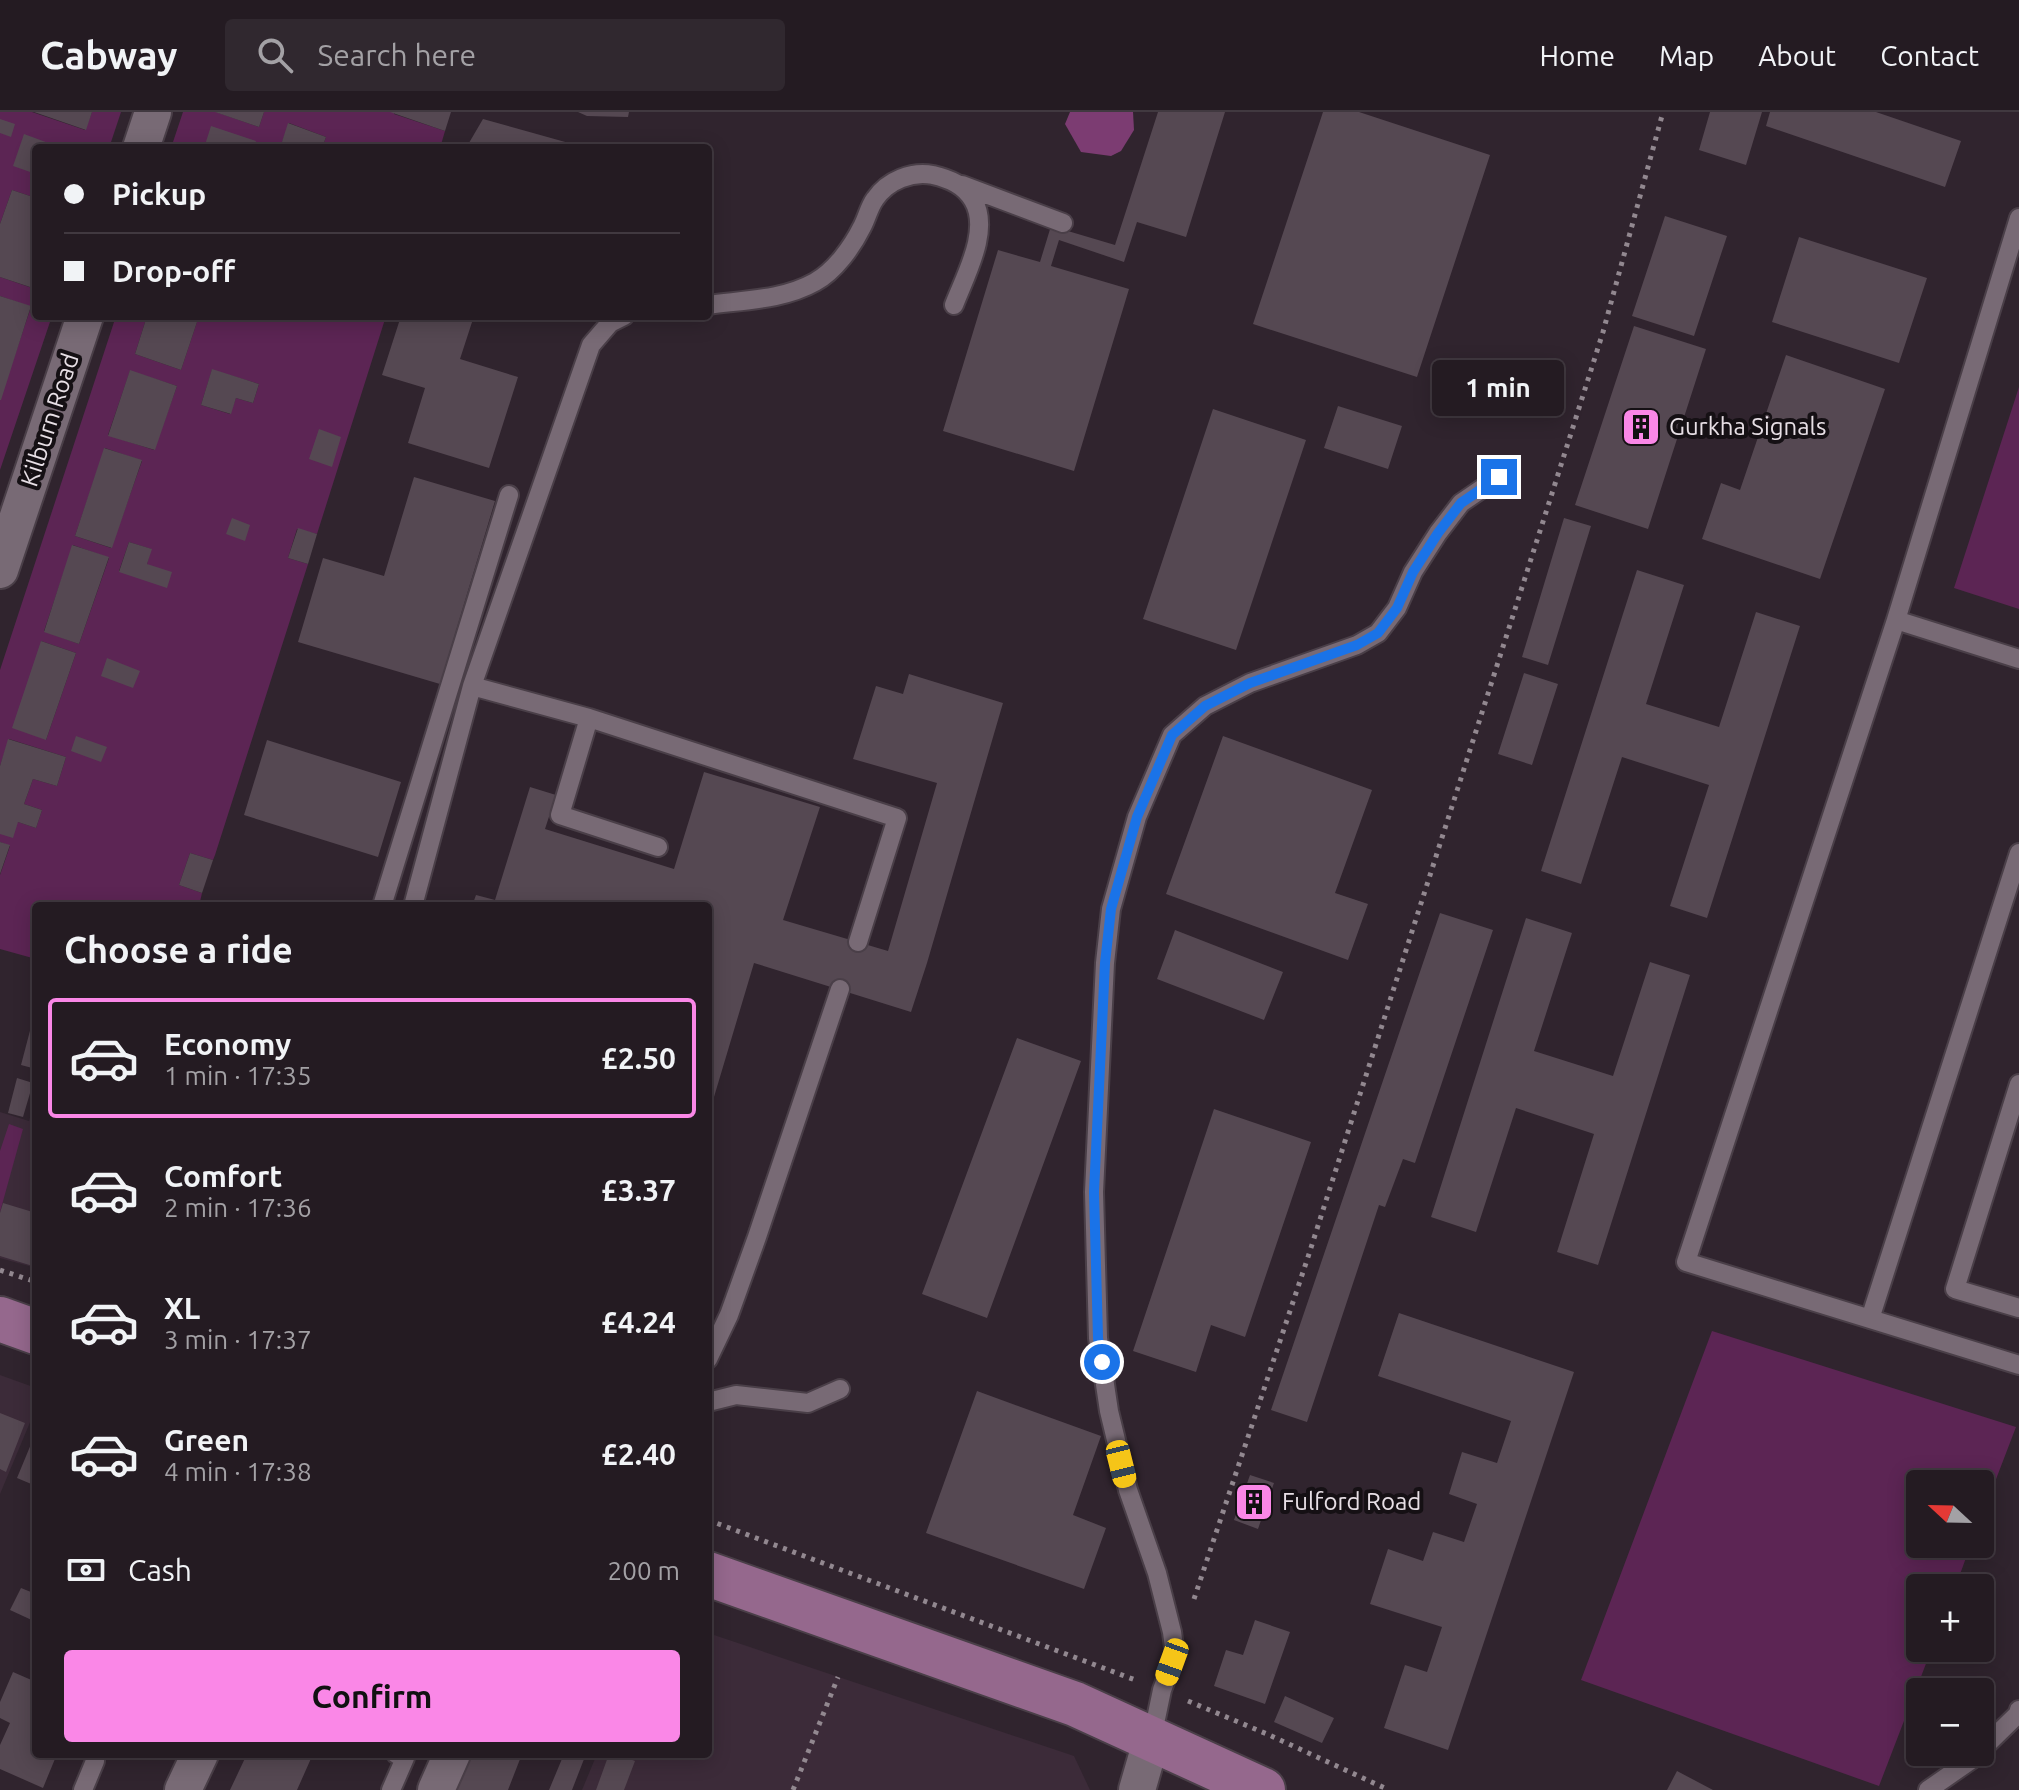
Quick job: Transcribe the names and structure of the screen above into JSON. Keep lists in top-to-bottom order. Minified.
{"streets":{"street":["Kilburn Road"]},"places":{"building":["Gurkha Signals","Fulford Road"]},"north":"left","page":{"header":"Cabway","search":"Search here","nav":["Home","Map","About","Contact"],"banner":["Pickup","Drop-off"],"bubble":"1 min","heading":"Choose a ride","list":[{"name":"Economy","note":"1 min · 17:35","value":"£2.50"},{"name":"Comfort","note":"2 min · 17:36","value":"£3.37"},{"name":"XL","note":"3 min · 17:37","value":"£4.24"},{"name":"Green","note":"4 min · 17:38","value":"£2.40"}],"map_buttons":["+","−"],"pay":["Cash","200 m"],"buttons":"Confirm"}}
